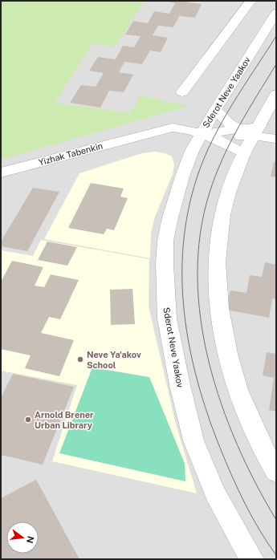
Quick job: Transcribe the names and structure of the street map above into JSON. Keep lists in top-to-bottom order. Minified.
{"streets":{"street":["Sderot Neve Yaakov","Yizhak Tabenkin"]},"crossings":[["Sderot Neve Yaakov","Yizhak Tabenkin"]],"places":["Neve Ya'akov School","Arnold Brener Urban Library"],"north":"right"}
